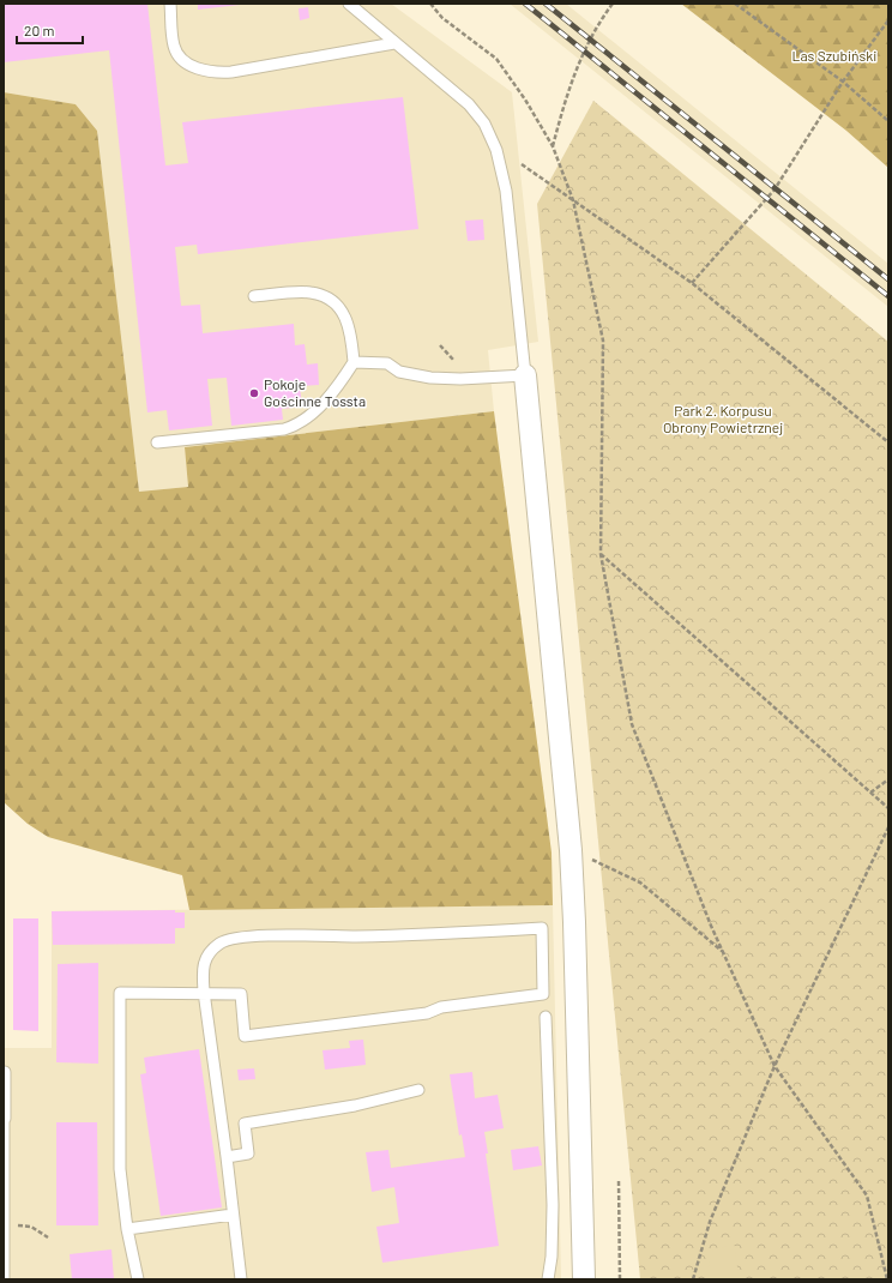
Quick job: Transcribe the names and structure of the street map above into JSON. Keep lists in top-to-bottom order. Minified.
{"parks":["Las Szubiński","Park 2. Korpusu Obrony Powietrznej"],"places":["Pokoje Gościnne Tossta"],"scale_bar":"20 m"}
